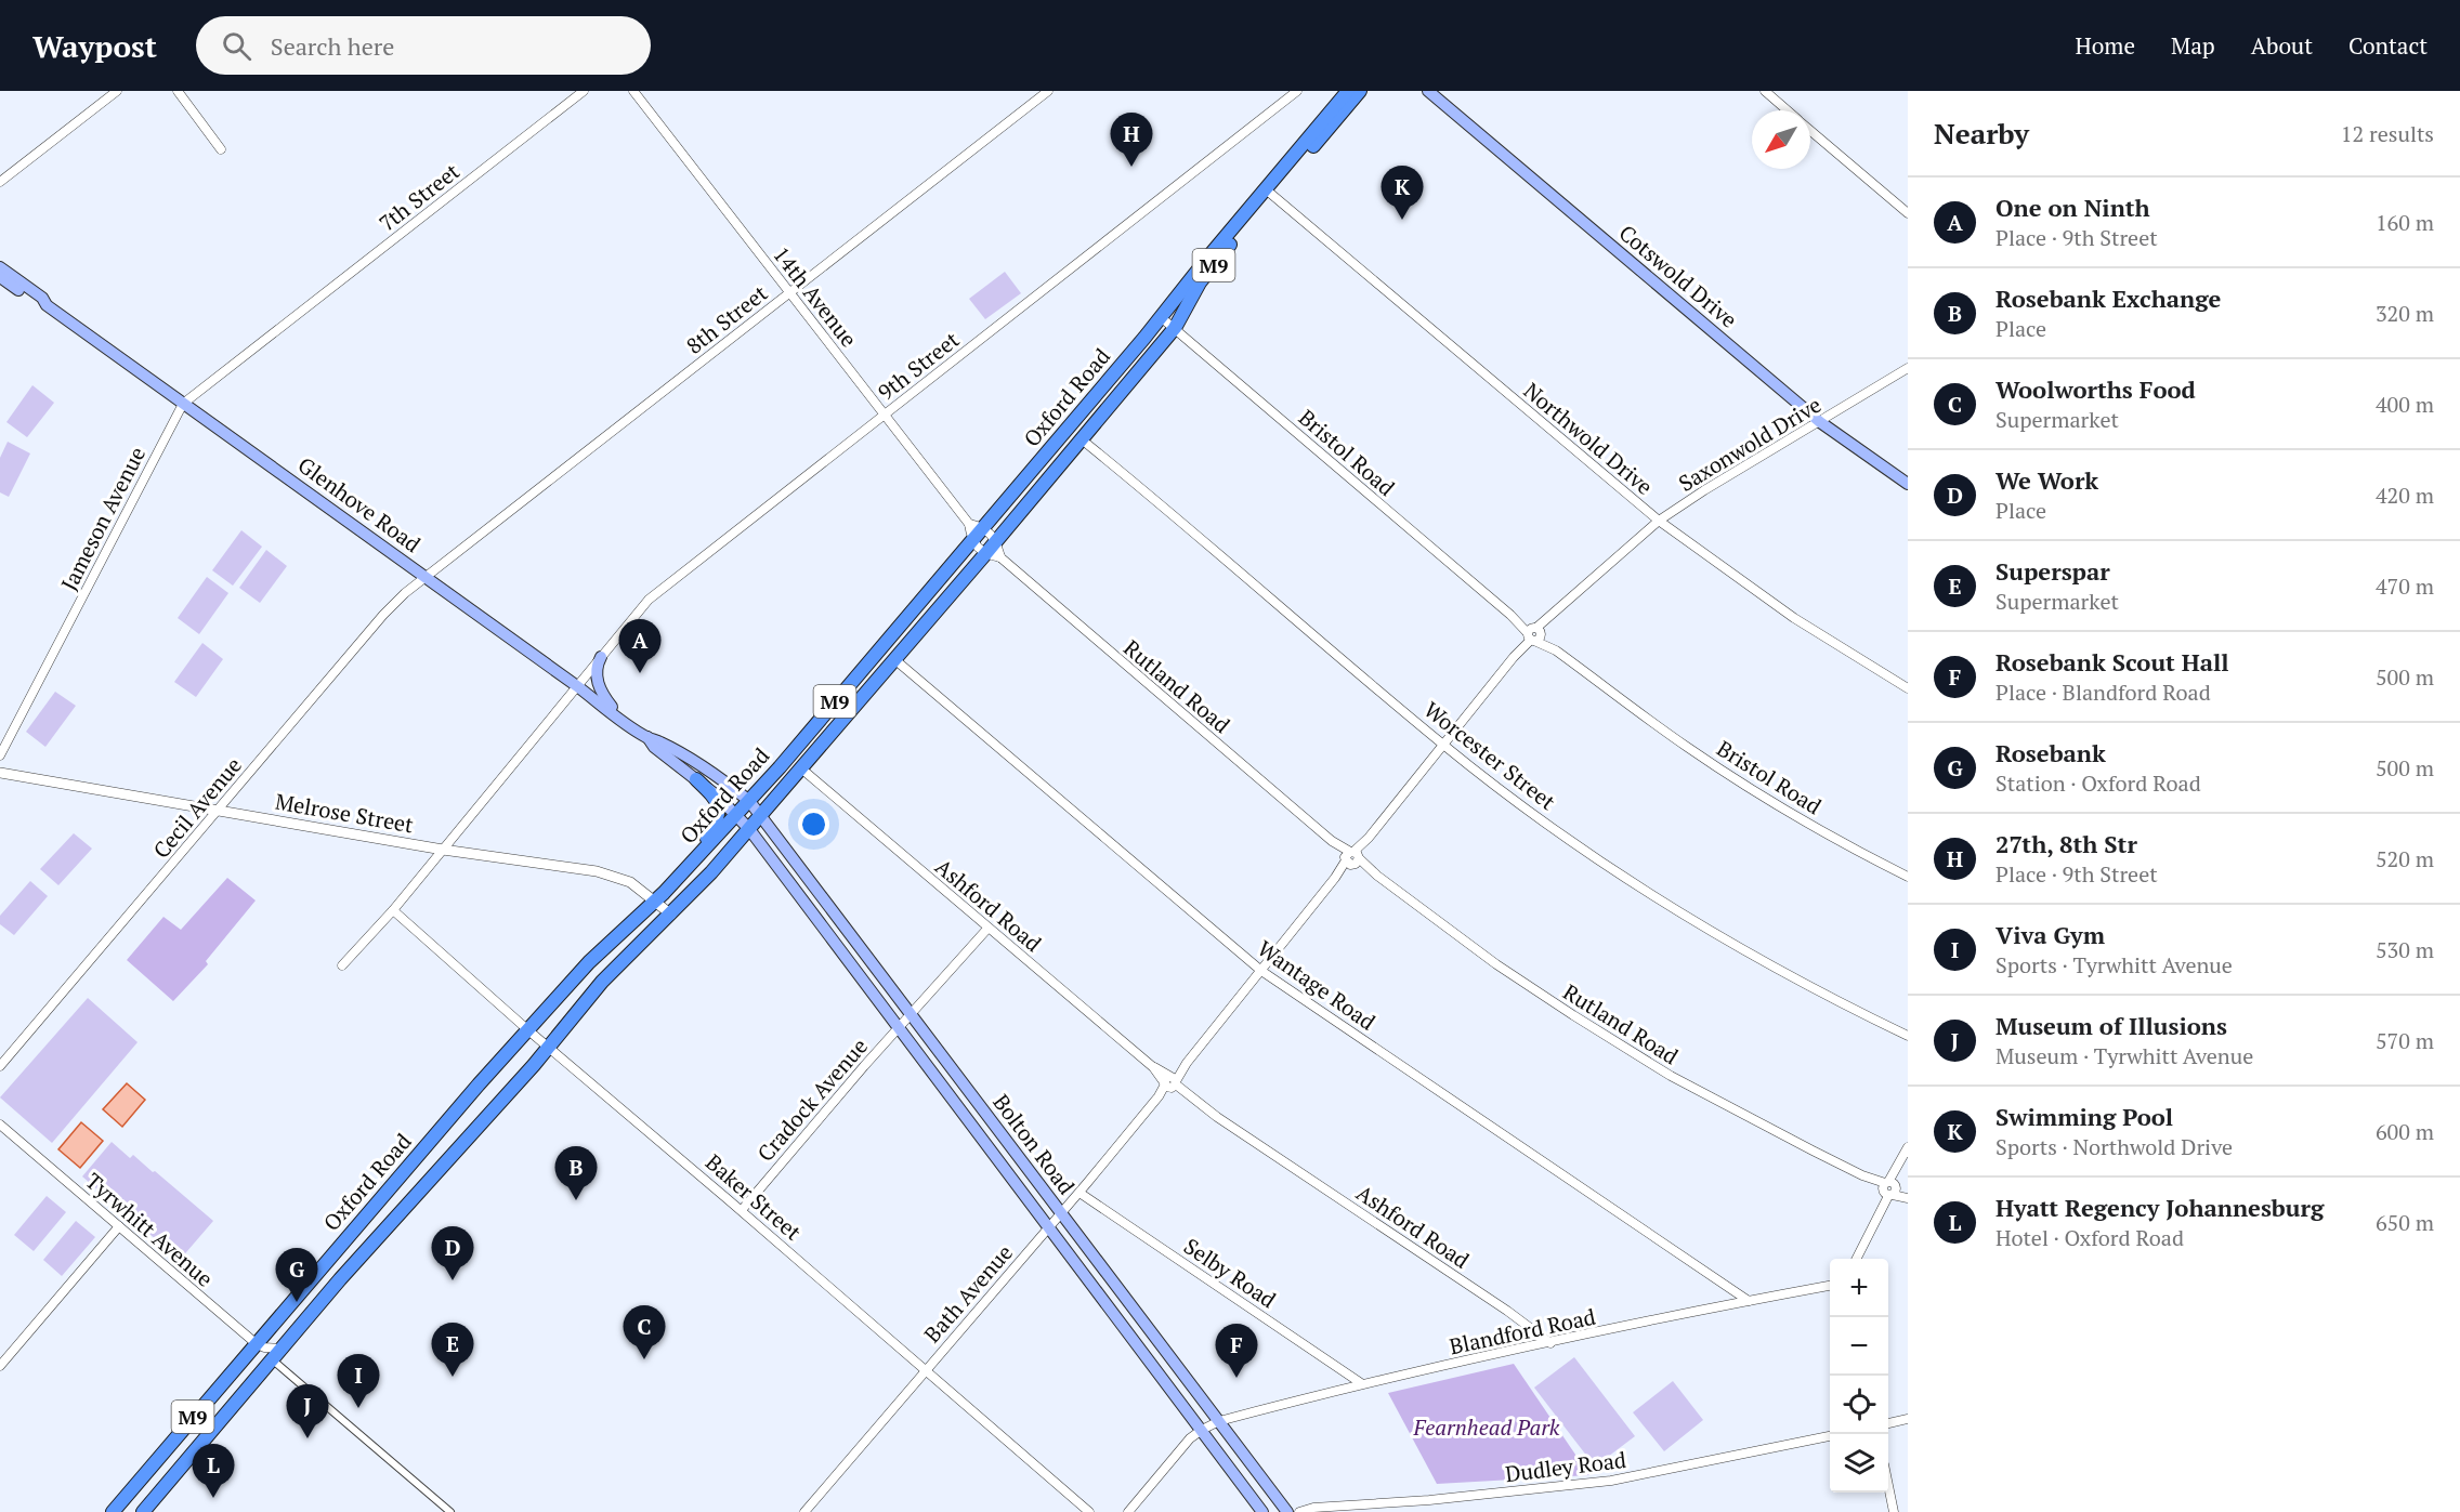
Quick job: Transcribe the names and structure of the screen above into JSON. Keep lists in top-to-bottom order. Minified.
{"streets":{"main road":["M9","Cotswold Drive","Oxford Road","Glenhove Road","Bolton Road"],"street":["7th Street","14th Avenue","8th Street","9th Street","Northwold Drive","Saxonwold Drive","Bristol Road","Jameson Avenue","Rutland Road","Worcester Street","Cecil Avenue","Melrose Street","Ashford Road","Wantage Road","Cradock Avenue","Baker Street","Tyrwhitt Avenue","Selby Road","Bath Avenue","Blandford Road","Dudley Road"]},"crossings":[["7th Street","Jameson Avenue"],["Cotswold Drive","Saxonwold Drive"],["14th Avenue","8th Street"],["14th Avenue","9th Street"],["8th Street","Glenhove Road"],["8th Street","Cecil Avenue"],["9th Street","Glenhove Road"],["9th Street","Melrose Street"],["9th Street","Baker Street"],["Oxford Road","Northwold Drive"],["Oxford Road","Bristol Road"],["Oxford Road","Glenhove Road"],["Oxford Road","Worcester Street"],["Oxford Road","Melrose Street"],["Oxford Road","Ashford Road"],["Oxford Road","Wantage Road"],["Oxford Road","Bolton Road"],["Oxford Road","Baker Street"],["Oxford Road","Tyrwhitt Avenue"],["Northwold Drive","Saxonwold Drive"],["Saxonwold Drive","Bristol Road"],["Saxonwold Drive","Rutland Road"],["Saxonwold Drive","Worcester Street"],["Saxonwold Drive","Ashford Road"],["Saxonwold Drive","Wantage Road"],["Saxonwold Drive","Bath Avenue"],["Glenhove Road","Jameson Avenue"],["Glenhove Road","Cecil Avenue"],["Glenhove Road","Bolton Road"],["Cecil Avenue","Melrose Street"],["Ashford Road","Cradock Avenue"],["Ashford Road","Bath Avenue"],["Ashford Road","Blandford Road"],["Wantage Road","Blandford Road"],["Cradock Avenue","Bolton Road"],["Cradock Avenue","Baker Street"],["Bolton Road","Bath Avenue"],["Bolton Road","Blandford Road"],["Baker Street","Bath Avenue"],["Selby Road","Bath Avenue"],["Selby Road","Blandford Road"]],"parks":["Fearnhead Park"],"north":"bottom left","page":{"header":"Waypost","search":"Search here","nav":["Home","Map","About","Contact"],"heading":["Nearby","12 results"],"pins":["H","K","A","B","D","G","C","E","F","I","J","L"],"list":[{"mark":"A","name":"One on Ninth","note":"Place · 9th Street","value":"160 m"},{"mark":"B","name":"Rosebank Exchange","note":"Place","value":"320 m"},{"mark":"C","name":"Woolworths Food","note":"Supermarket","value":"400 m"},{"mark":"D","name":"We Work","note":"Place","value":"420 m"},{"mark":"E","name":"Superspar","note":"Supermarket","value":"470 m"},{"mark":"F","name":"Rosebank Scout Hall","note":"Place · Blandford Road","value":"500 m"},{"mark":"G","name":"Rosebank","note":"Station · Oxford Road","value":"500 m"},{"mark":"H","name":"27th, 8th Str","note":"Place · 9th Street","value":"520 m"},{"mark":"I","name":"Viva Gym","note":"Sports · Tyrwhitt Avenue","value":"530 m"},{"mark":"J","name":"Museum of Illusions","note":"Museum · Tyrwhitt Avenue","value":"570 m"},{"mark":"K","name":"Swimming Pool","note":"Sports · Northwold Drive","value":"600 m"},{"mark":"L","name":"Hyatt Regency Johannesburg","note":"Hotel · Oxford Road","value":"650 m"}],"map_buttons":["+","−"]}}
